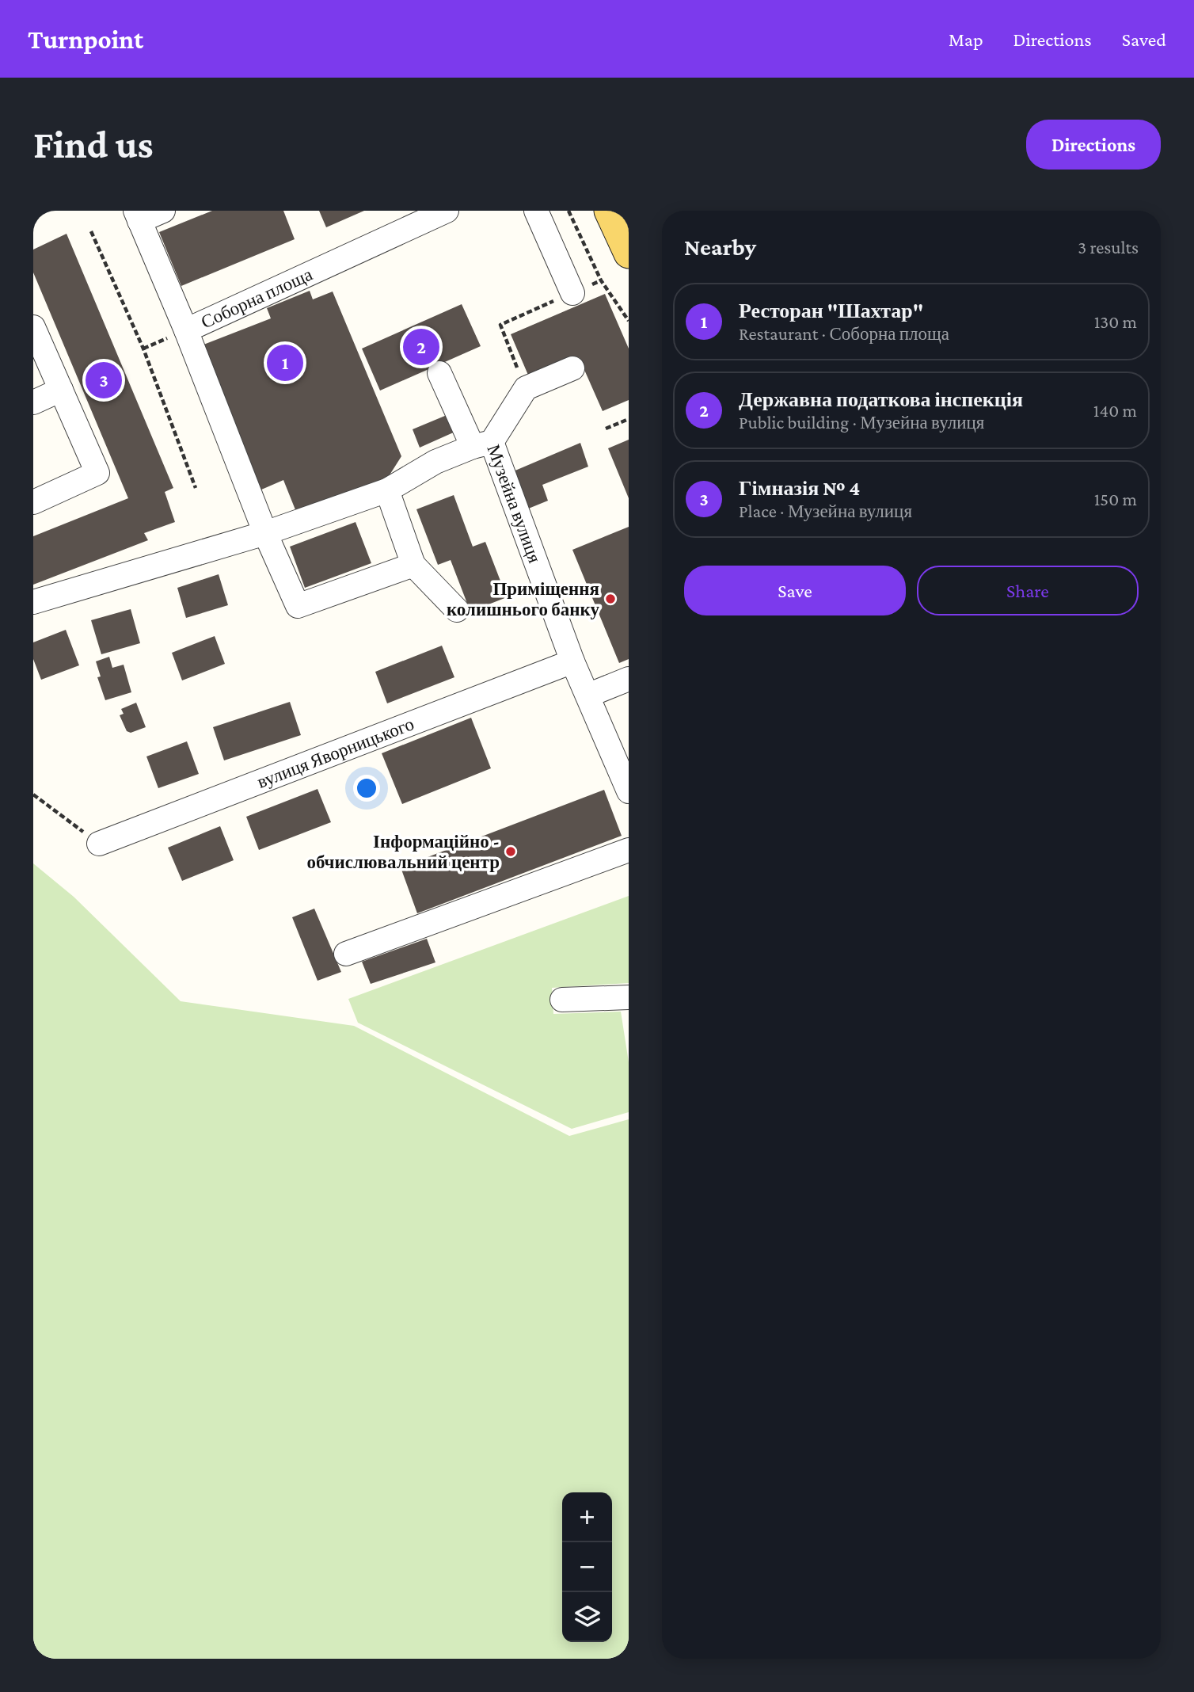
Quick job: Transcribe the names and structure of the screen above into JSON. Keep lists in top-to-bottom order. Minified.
{"streets":{"street":["Соборна площа","Музейна вулиця","вулиця Яворницького"]},"crossings":[["Музейна вулиця","вулиця Яворницького"]],"places":["Приміщення колишнього банку","Інформаційно - обчислювальний центр"],"page":{"header":"Turnpoint","nav":["Map","Directions","Saved"],"buttons":["Directions",["Save","Share"]],"title":"Find us","heading":["Nearby","3 results"],"list":[{"mark":"1","name":"Ресторан \"Шахтар\"","note":"Restaurant · Соборна площа","value":"130 m"},{"mark":"2","name":"Державна податкова інспекція","note":"Public building · Музейна вулиця","value":"140 m"},{"mark":"3","name":"Гімназія № 4","note":"Place · Музейна вулиця","value":"150 m"}],"pins":["2","1","3"],"map_buttons":["+","−"]}}
